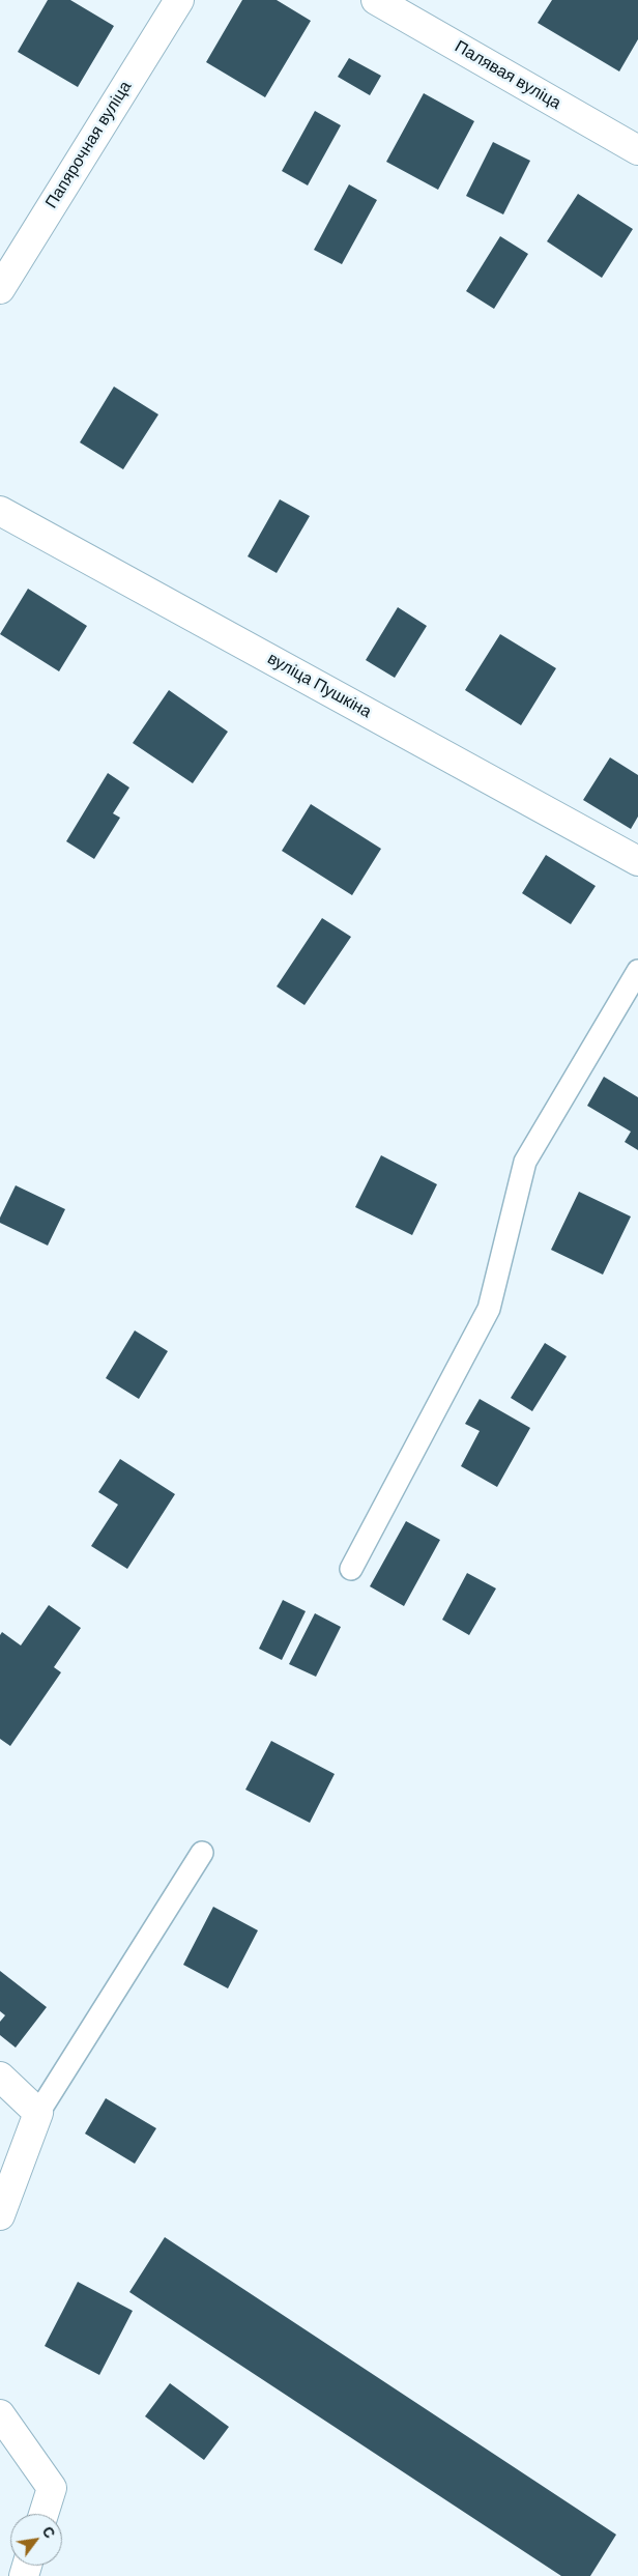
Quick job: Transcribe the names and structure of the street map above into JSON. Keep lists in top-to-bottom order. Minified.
{"streets":{"street":["Палявая вуліца","Папярочная вуліца","вуліца Пушкіна"]},"north":"top right"}
